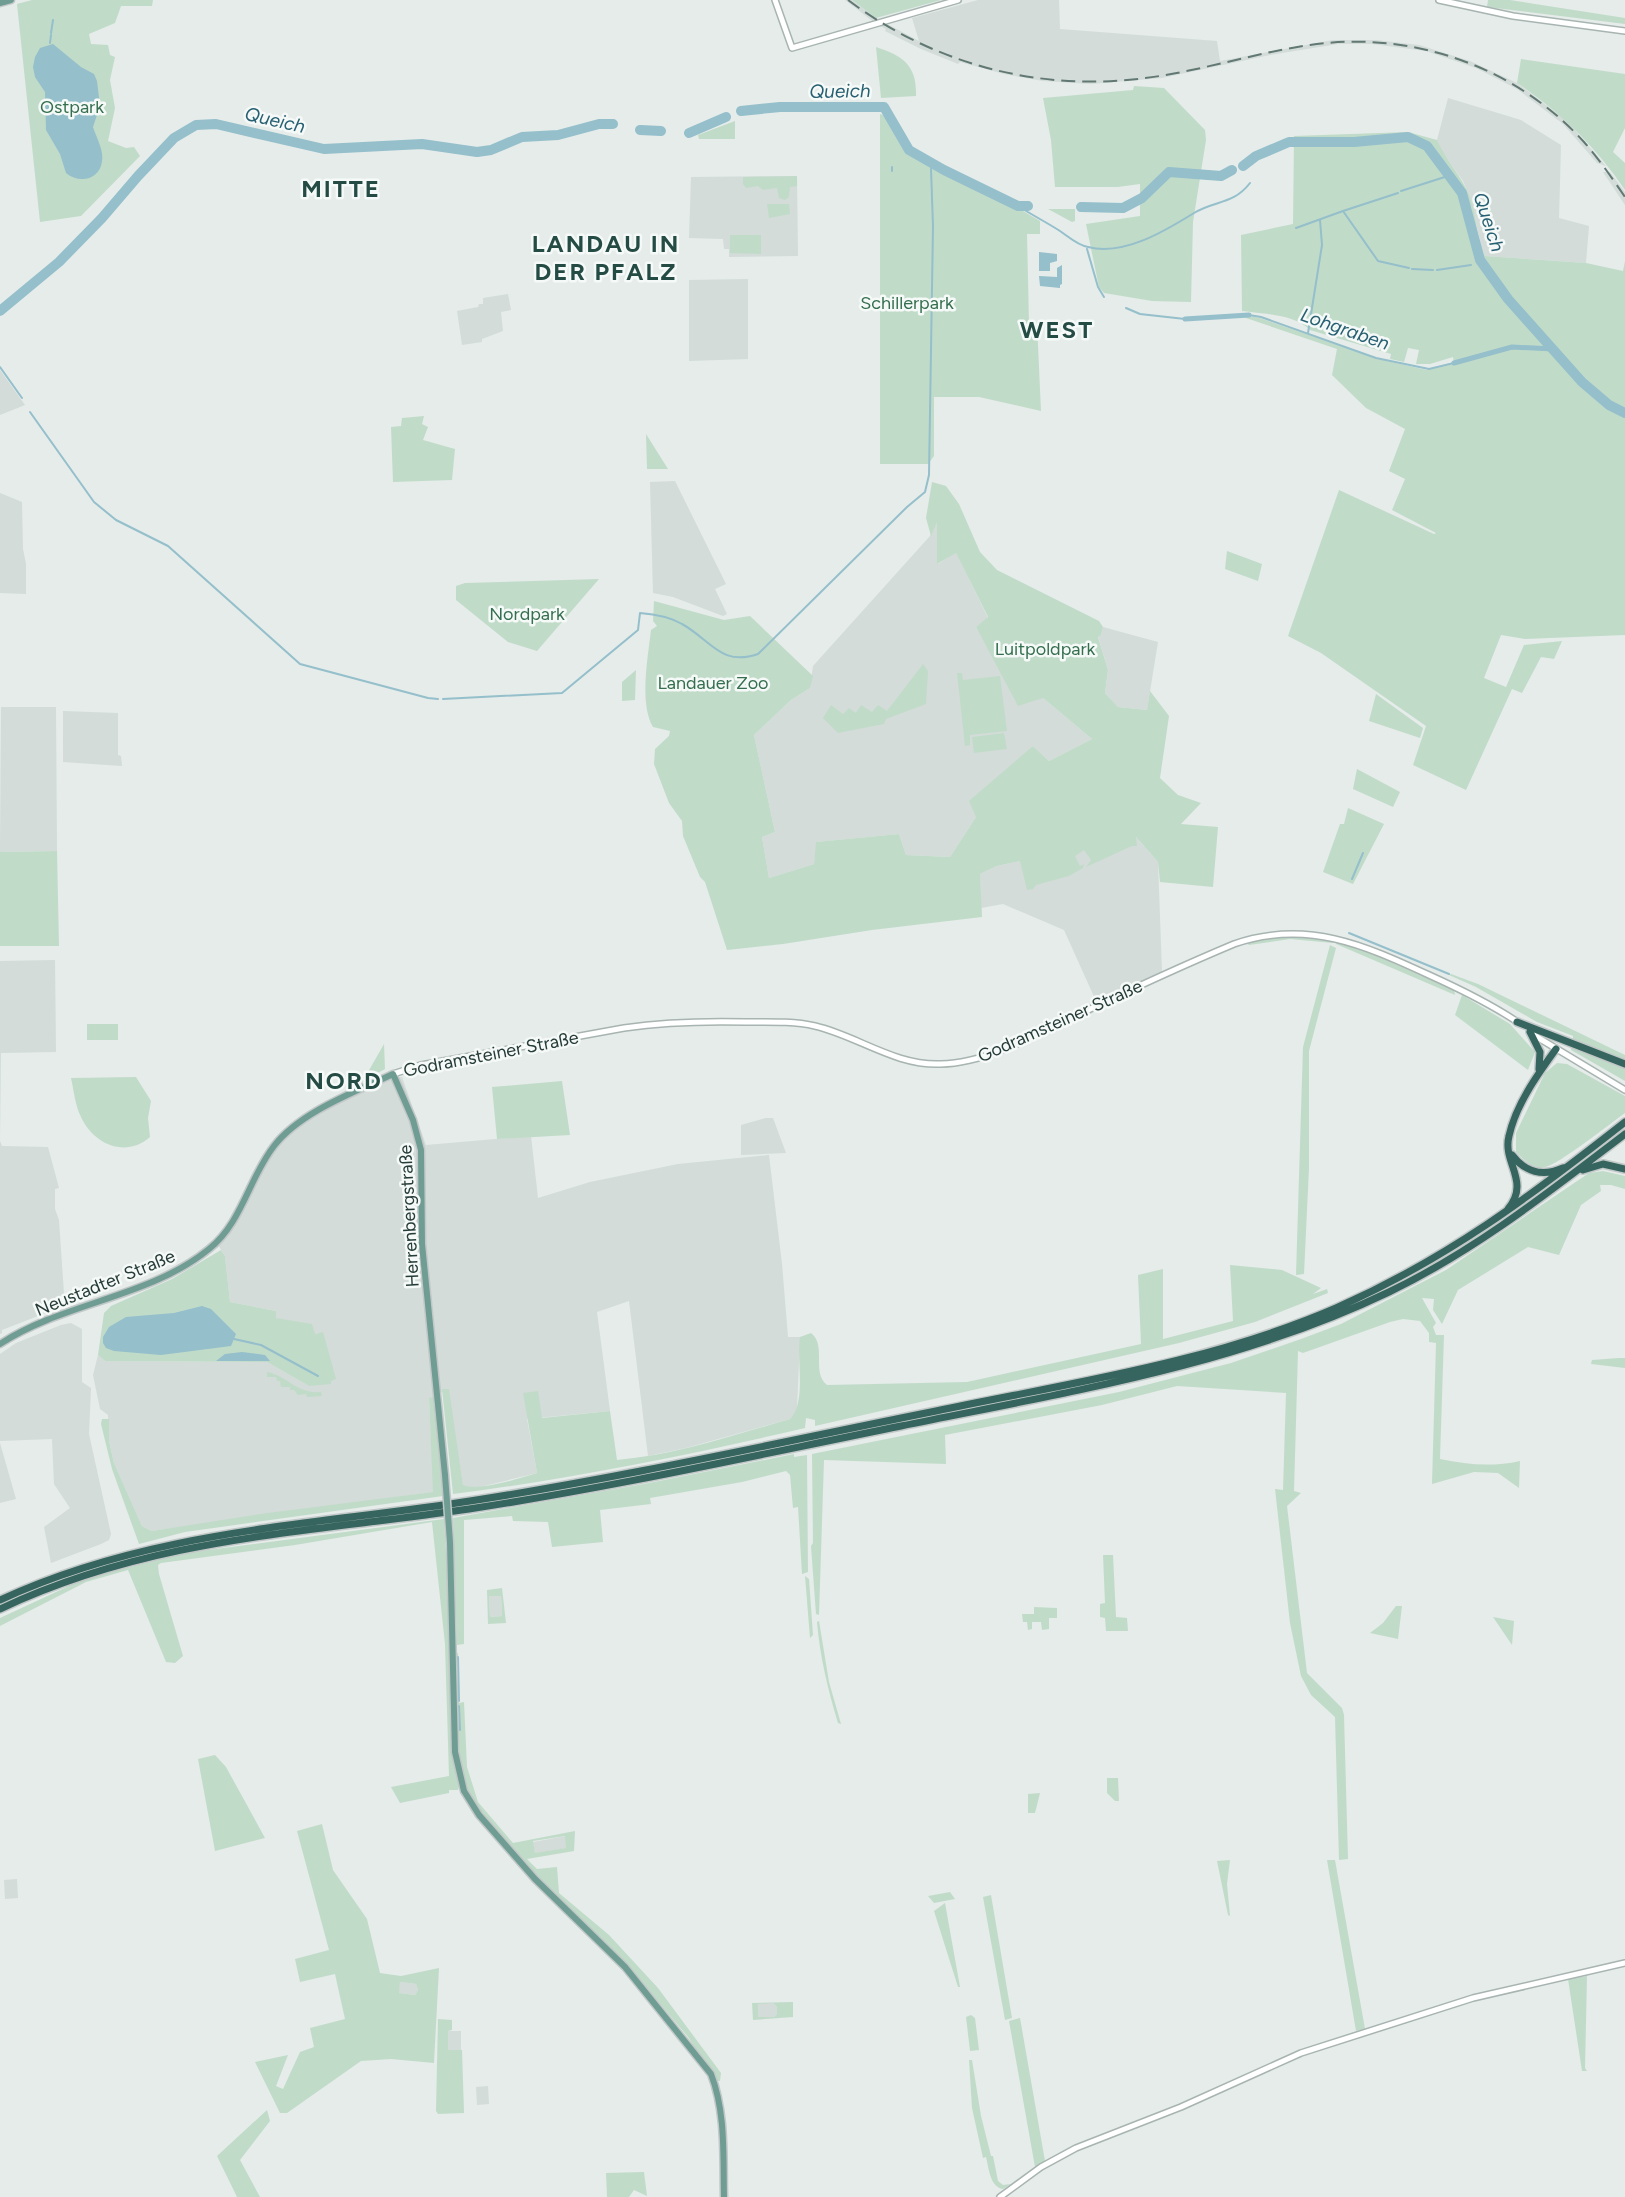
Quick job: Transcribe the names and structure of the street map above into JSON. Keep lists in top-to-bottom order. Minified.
{"streets":{"main road":["Herrenbergstraße","Neustadter Straße"],"street":["Godramsteiner Straße"]},"crossings":[["Godramsteiner Straße","Herrenbergstraße"],["Godramsteiner Straße","Neustadter Straße"],["Herrenbergstraße","Neustadter Straße"]],"districts":["MITTE","LANDAU IN DER PFALZ","WEST","NORD"],"water":["Queich","Lohgraben"],"parks":["Ostpark","Schillerpark","Nordpark","Luitpoldpark","Landauer Zoo"]}
